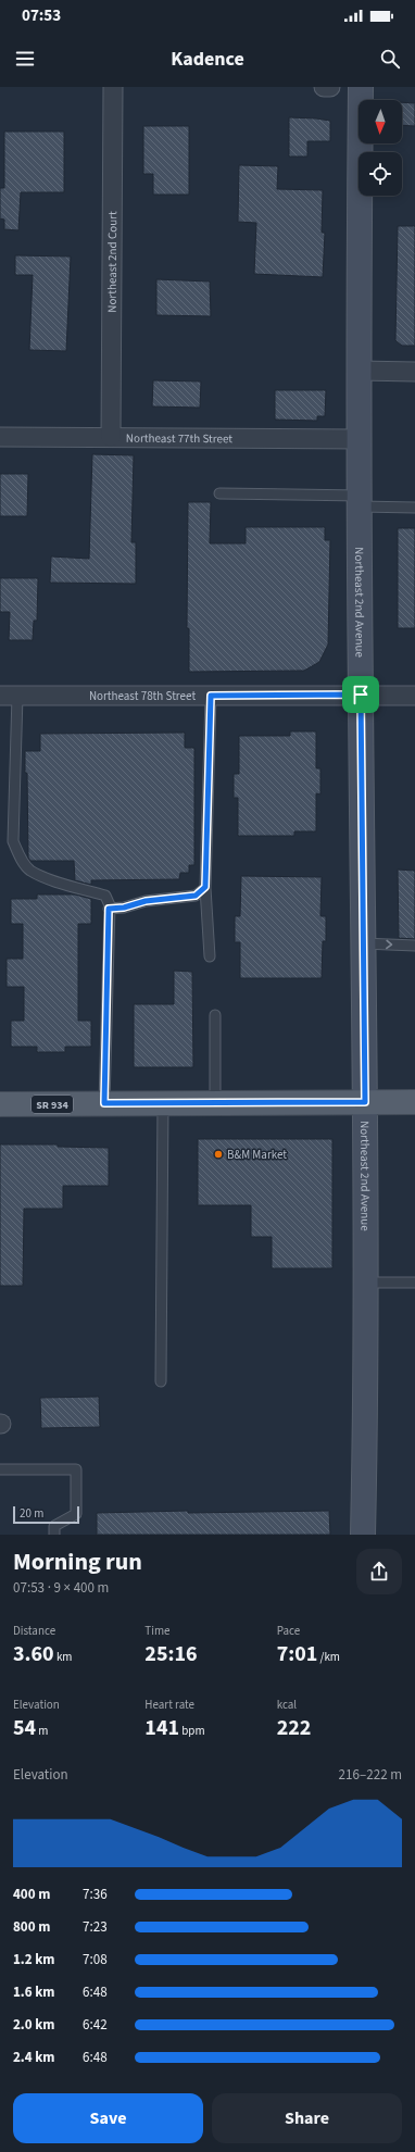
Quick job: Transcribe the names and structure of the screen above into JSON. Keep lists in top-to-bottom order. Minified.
{"streets":{"main road":["Northeast 2nd Avenue","SR 934"],"street":["Northeast 2nd Court","Northeast 77th Street","Northeast 78th Street"]},"crossings":[["Northeast 2nd Court","Northeast 77th Street"],["Northeast 77th Street","Northeast 2nd Avenue"],["Northeast 2nd Avenue","Northeast 78th Street"],["Northeast 2nd Avenue","SR 934"]],"places":["B&M Market"],"scale_bar":"20 m","north":"bottom","page":{"status":"07:53","header":"Kadence","scale":"20 m","heading":["Morning run","07:53 · 9 × 400 m"],"stats":[["Distance","3.60 km"],["Time","25:16"],["Pace","7:01 /km"],["Elevation","54 m"],["Heart rate","141 bpm"],["kcal","222"]],"chart":["Elevation","216–222 m"],"list":[{"name":"400 m","note":"7:36"},{"name":"800 m","note":"7:23"},{"name":"1.2 km","note":"7:08"},{"name":"1.6 km","note":"6:48"},{"name":"2.0 km","note":"6:42"},{"name":"2.4 km","note":"6:48"}],"buttons":["Save","Share"]}}
